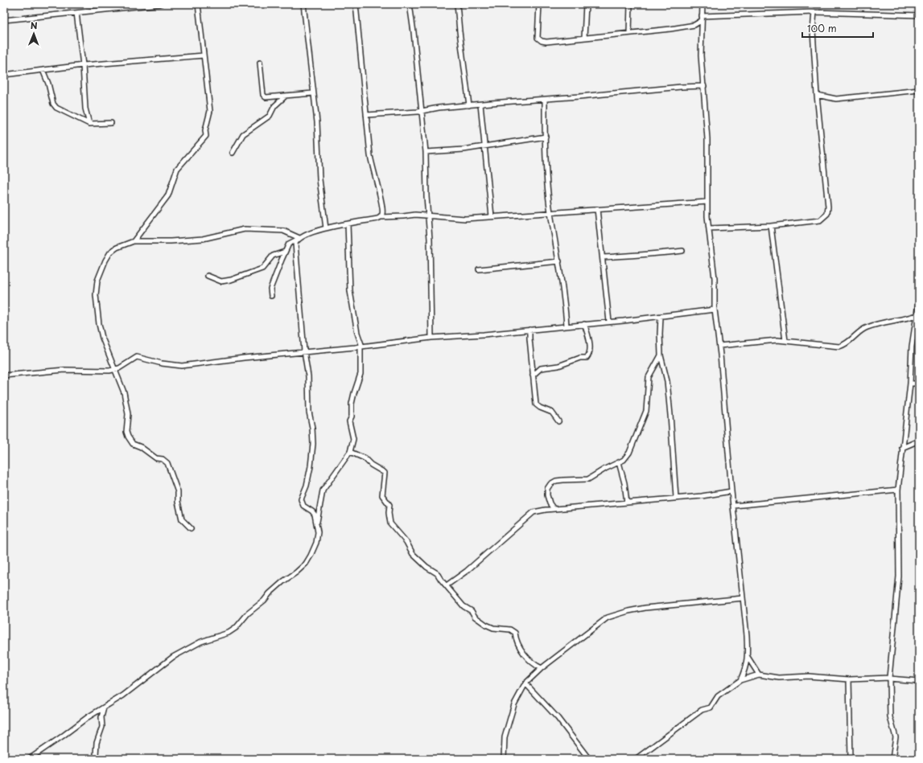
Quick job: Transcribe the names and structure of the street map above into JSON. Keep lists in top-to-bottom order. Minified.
{"scale_bar":"100 m","north":"top"}
